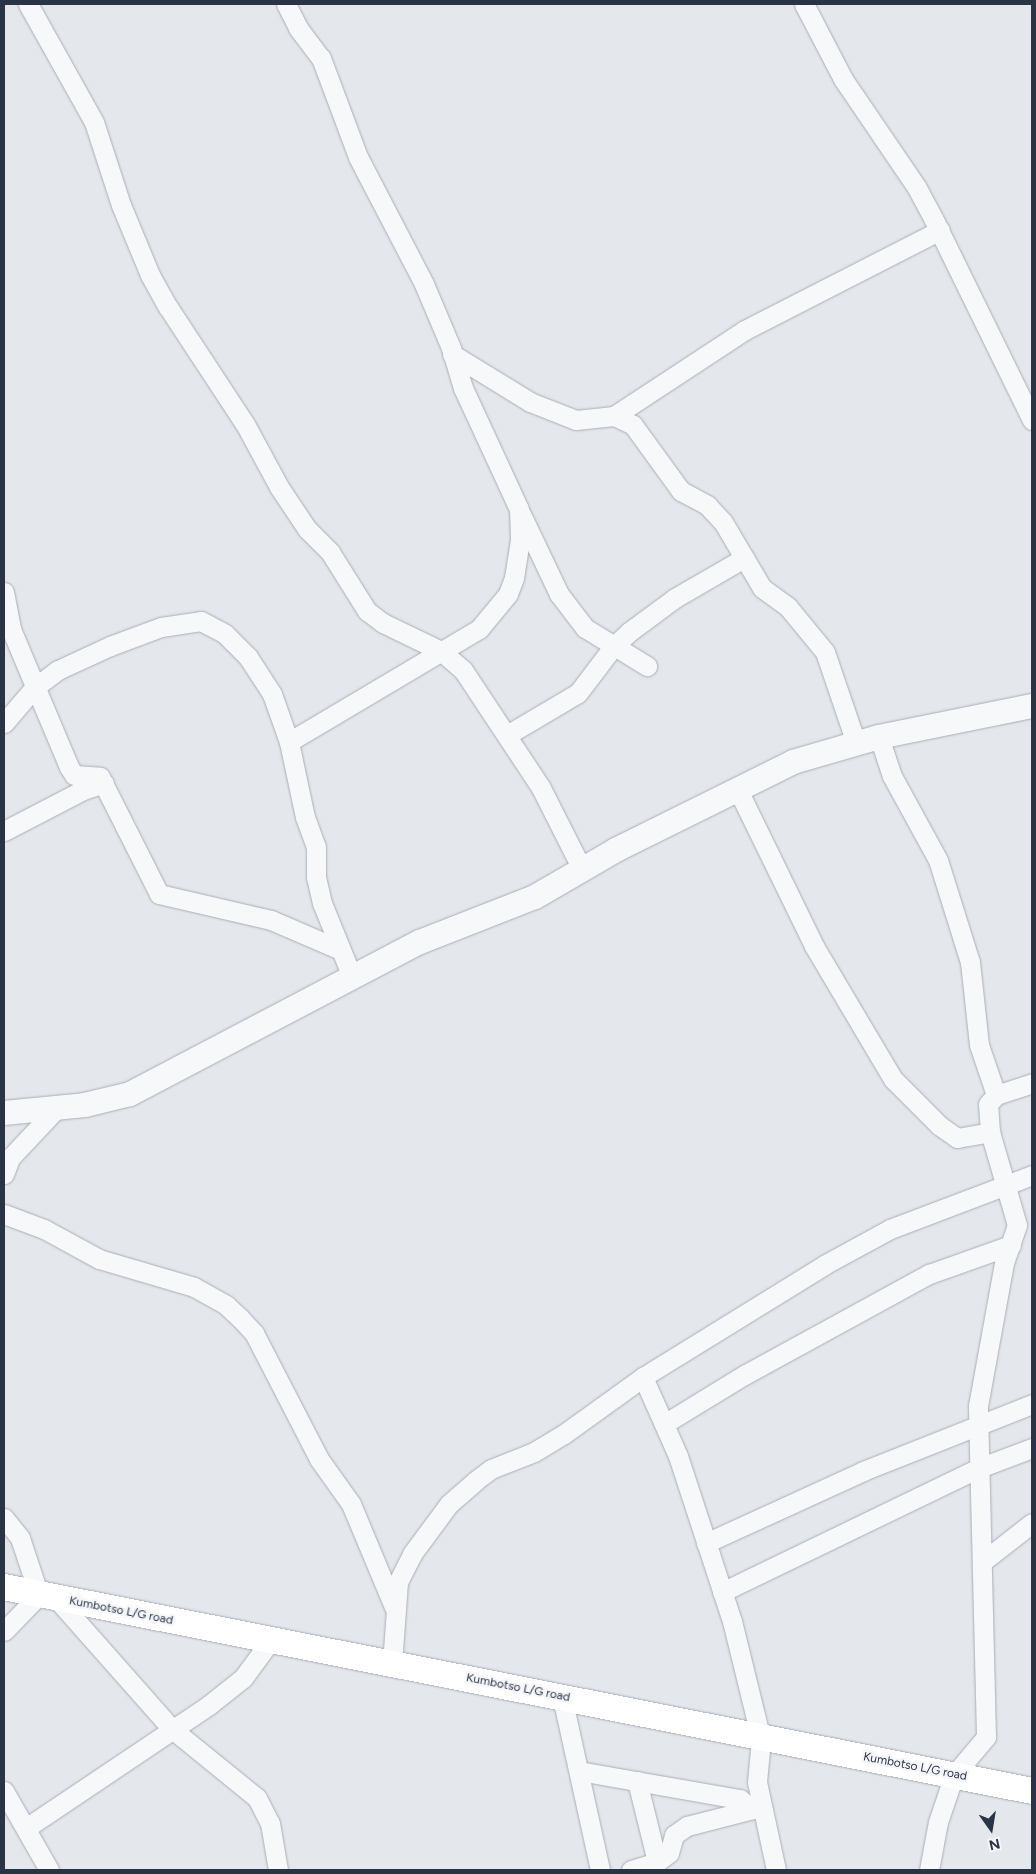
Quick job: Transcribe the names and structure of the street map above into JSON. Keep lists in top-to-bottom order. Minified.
{"streets":{"main road":["Kumbotso L/G road"]},"north":"bottom"}
